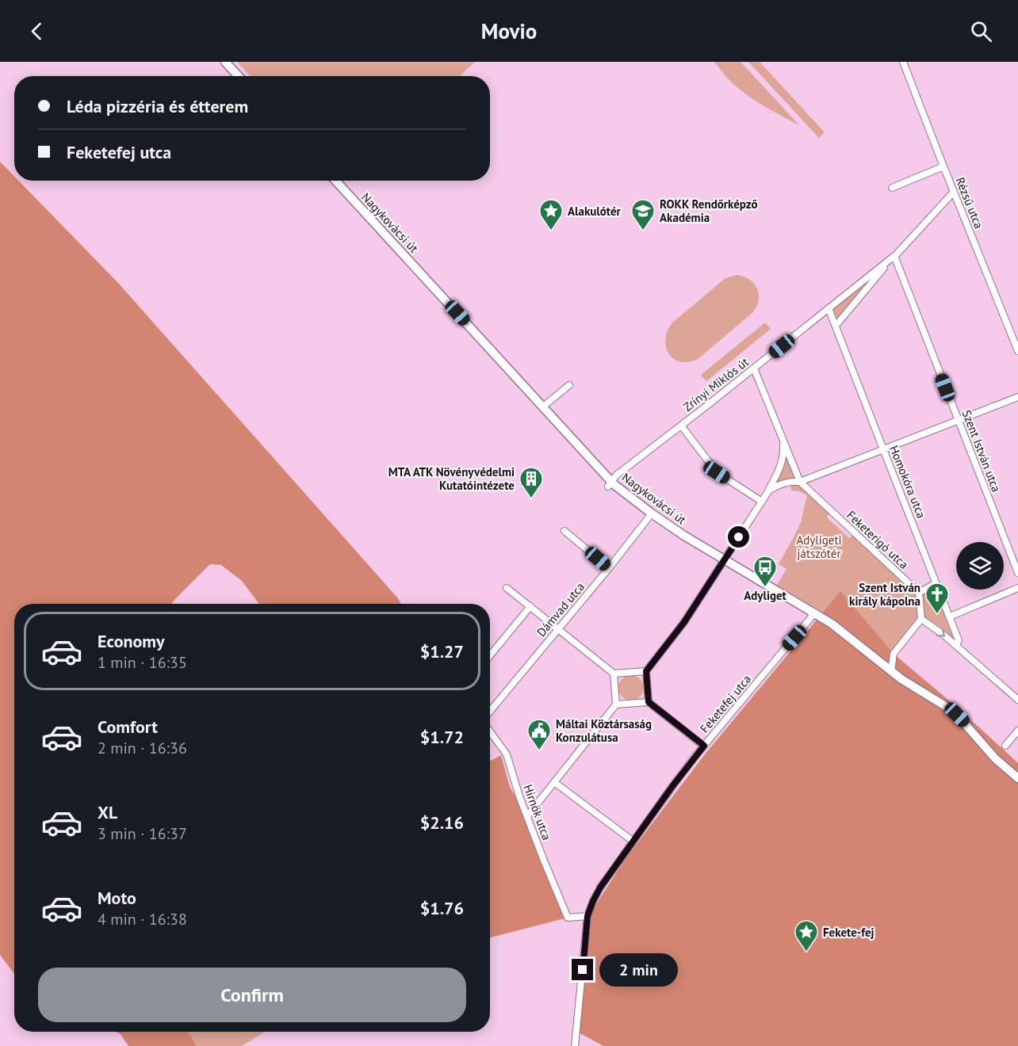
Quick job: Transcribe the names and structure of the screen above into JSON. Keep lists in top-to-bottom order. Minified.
{"streets":{"street":["Rézsű utca","Nagykovácsi út","Zrínyi Miklós út","Szent István utca","Homokóra utca","Feketerigó utca","Dámvad utca","Feketefej utca","Hírnök utca"]},"crossings":[["Rézsű utca","Zrínyi Miklós út"],["Nagykovácsi út","Zrínyi Miklós út"],["Nagykovácsi út","Dámvad utca"],["Nagykovácsi út","Feketefej utca"],["Zrínyi Miklós út","Szent István utca"],["Zrínyi Miklós út","Homokóra utca"],["Zrínyi Miklós út","Feketerigó utca"],["Feketefej utca","Hírnök utca"]],"parks":["Adyligeti játszótér"],"places":{"place":["Alakulótér","Fekete-fej"],"school or university":["ROKK Rendőrképző Akadémia"],"building":["MTA ATK Növényvédelmi Kutatóintézete"],"bus stop":["Adyliget"],"church":["Szent István király kápolna"],"public building":["Máltai Köztársaság Konzulátusa"]},"page":{"header":"Movio","banner":["Léda pizzéria és étterem","Feketefej utca"],"list":[{"name":"Economy","note":"1 min · 16:35","value":"$1.27"},{"name":"Comfort","note":"2 min · 16:36","value":"$1.72"},{"name":"XL","note":"3 min · 16:37","value":"$2.16"},{"name":"Moto","note":"4 min · 16:38","value":"$1.76"}],"bubble":"2 min","buttons":"Confirm"}}
